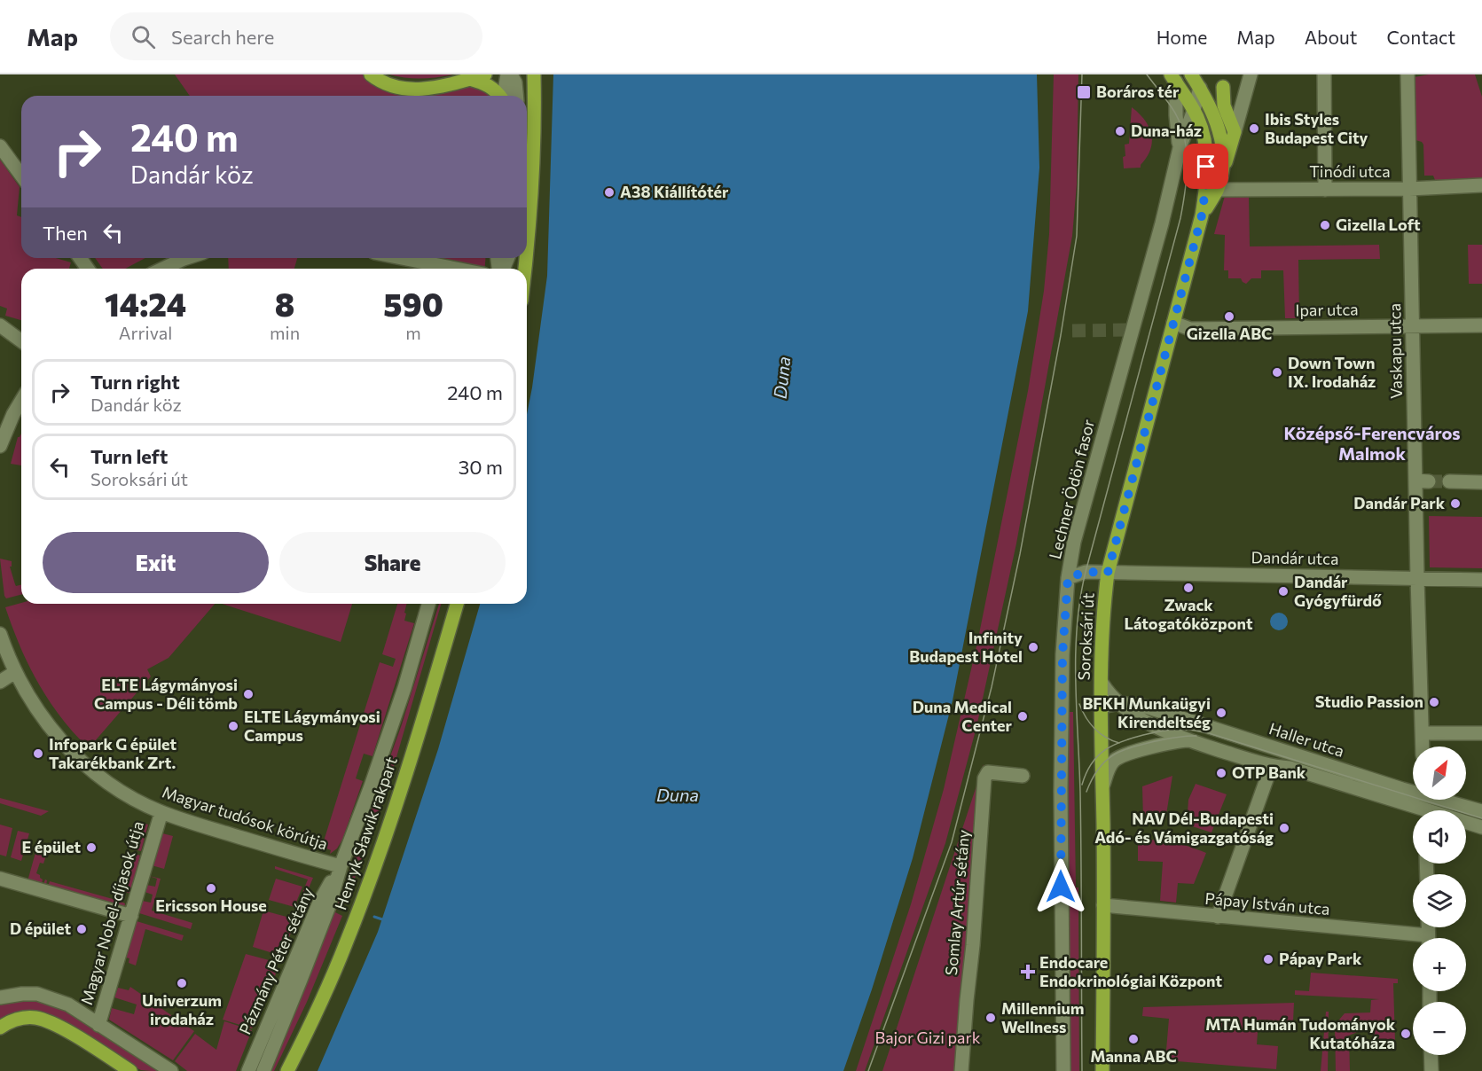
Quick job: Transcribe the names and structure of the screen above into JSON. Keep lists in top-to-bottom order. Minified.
{"streets":{"main road":["Soroksári út","Henryk Sławik rakpart"],"street":["Tinódi utca","Ipar utca","Vaskapu utca","Lechner Ödön fasor","Dandár utca","Haller utca","Magyar tudósok körútja","Somlay Artúr sétány","Pápay István utca","Magyar Nobel-díjasok útja","Pázmány Péter sétány"]},"crossings":[["Tinódi utca","Vaskapu utca"],["Tinódi utca","Soroksári út"],["Ipar utca","Vaskapu utca"],["Ipar utca","Soroksári út"],["Vaskapu utca","Dandár utca"],["Lechner Ödön fasor","Dandár utca"],["Dandár utca","Soroksári út"],["Soroksári út","Haller utca"],["Soroksári út","Pápay István utca"],["Magyar tudósok körútja","Magyar Nobel-díjasok útja"],["Magyar tudósok körútja","Pázmány Péter sétány"]],"districts":["Középső-Ferencváros Malmok"],"water":["Duna"],"parks":["Bajor Gizi park"],"places":{"transit":["Boráros tér"],"other":["Ibis Styles Budapest City","Duna-ház","A38 Kiállítótér","Gizella Loft","Gizella ABC","Down Town IX. Irodaház","Dandár Park","Zwack Látogatóközpont","Dandár Gyógyfürdő","Infinity Budapest Hotel","ELTE Lágymányosi Campus - Déli tömb","Studio Passion","BFKH Munkaügyi Kirendeltség","Duna Medical Center","ELTE Lágymányosi Campus","Infopark G épület Takarékbank Zrt.","OTP Bank","NAV Dél-Budapesti Adó- és Vámigazgatóság","E épület","Ericsson House","D épület","Pápay Park","Univerzum irodaház","Millennium Wellness","MTA Humán Tudományok Kutatóháza","Manna ABC"],"health":["Endocare Endokrinológiai Központ"]},"north":"top right","page":{"header":"Map","search":"Search here","nav":["Home","Map","About","Contact"],"turn":["240 m","Dandár köz"],"then":"Then","eta":["14:24","Arrival","8","min","590","m"],"list":[{"name":"Turn right","note":"Dandár köz","value":"240 m"},{"name":"Turn left","note":"Soroksári út","value":"30 m"}],"buttons":["Exit","Share"],"map_buttons":["+","−"]}}
